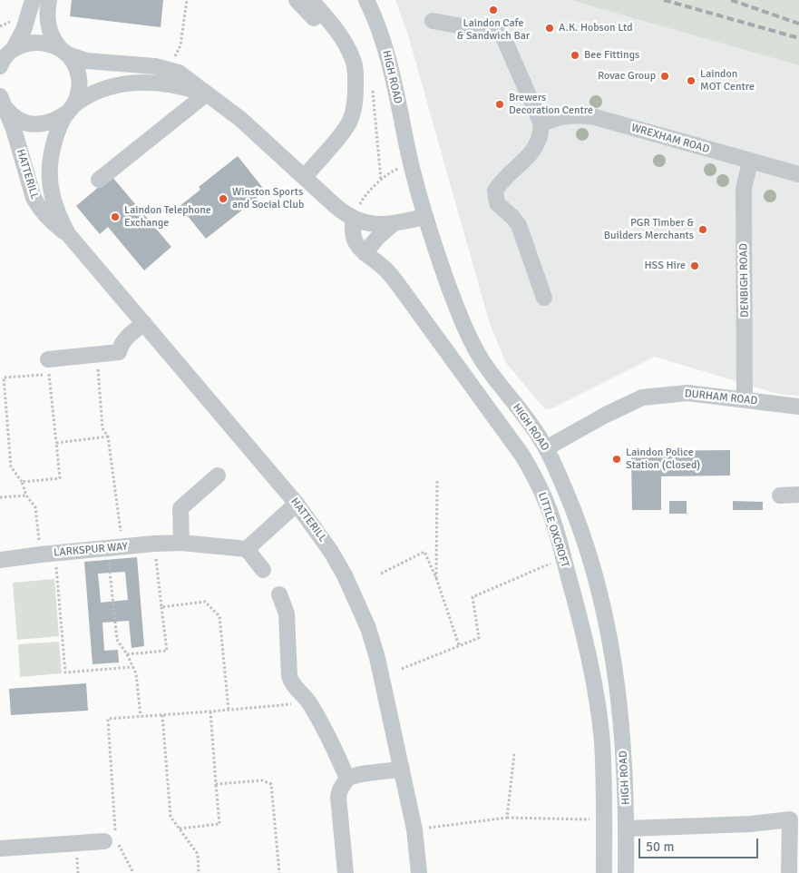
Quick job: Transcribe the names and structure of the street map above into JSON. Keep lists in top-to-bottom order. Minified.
{"streets":{"street":["HIGH ROAD","WREXHAM ROAD","HATTERILL","DENBIGH ROAD","DURHAM ROAD","LITTLE OXCROFT","LARKSPUR WAY"]},"crossings":[["HIGH ROAD","DURHAM ROAD"],["WREXHAM ROAD","DENBIGH ROAD"],["DENBIGH ROAD","DURHAM ROAD"]],"places":["Laindon Cafe & Sandwich Bar","A.K. Hobson Ltd","Bee Fittings","Rovac Group","Laindon MOT Centre","Brewers Decoration Centre","Winston Sports and Social Club","Laindon Telephone Exchange","PGR Timber & Builders Merchants","HSS Hire","Laindon Police Station (Closed)"],"scale_bar":"50 m"}
